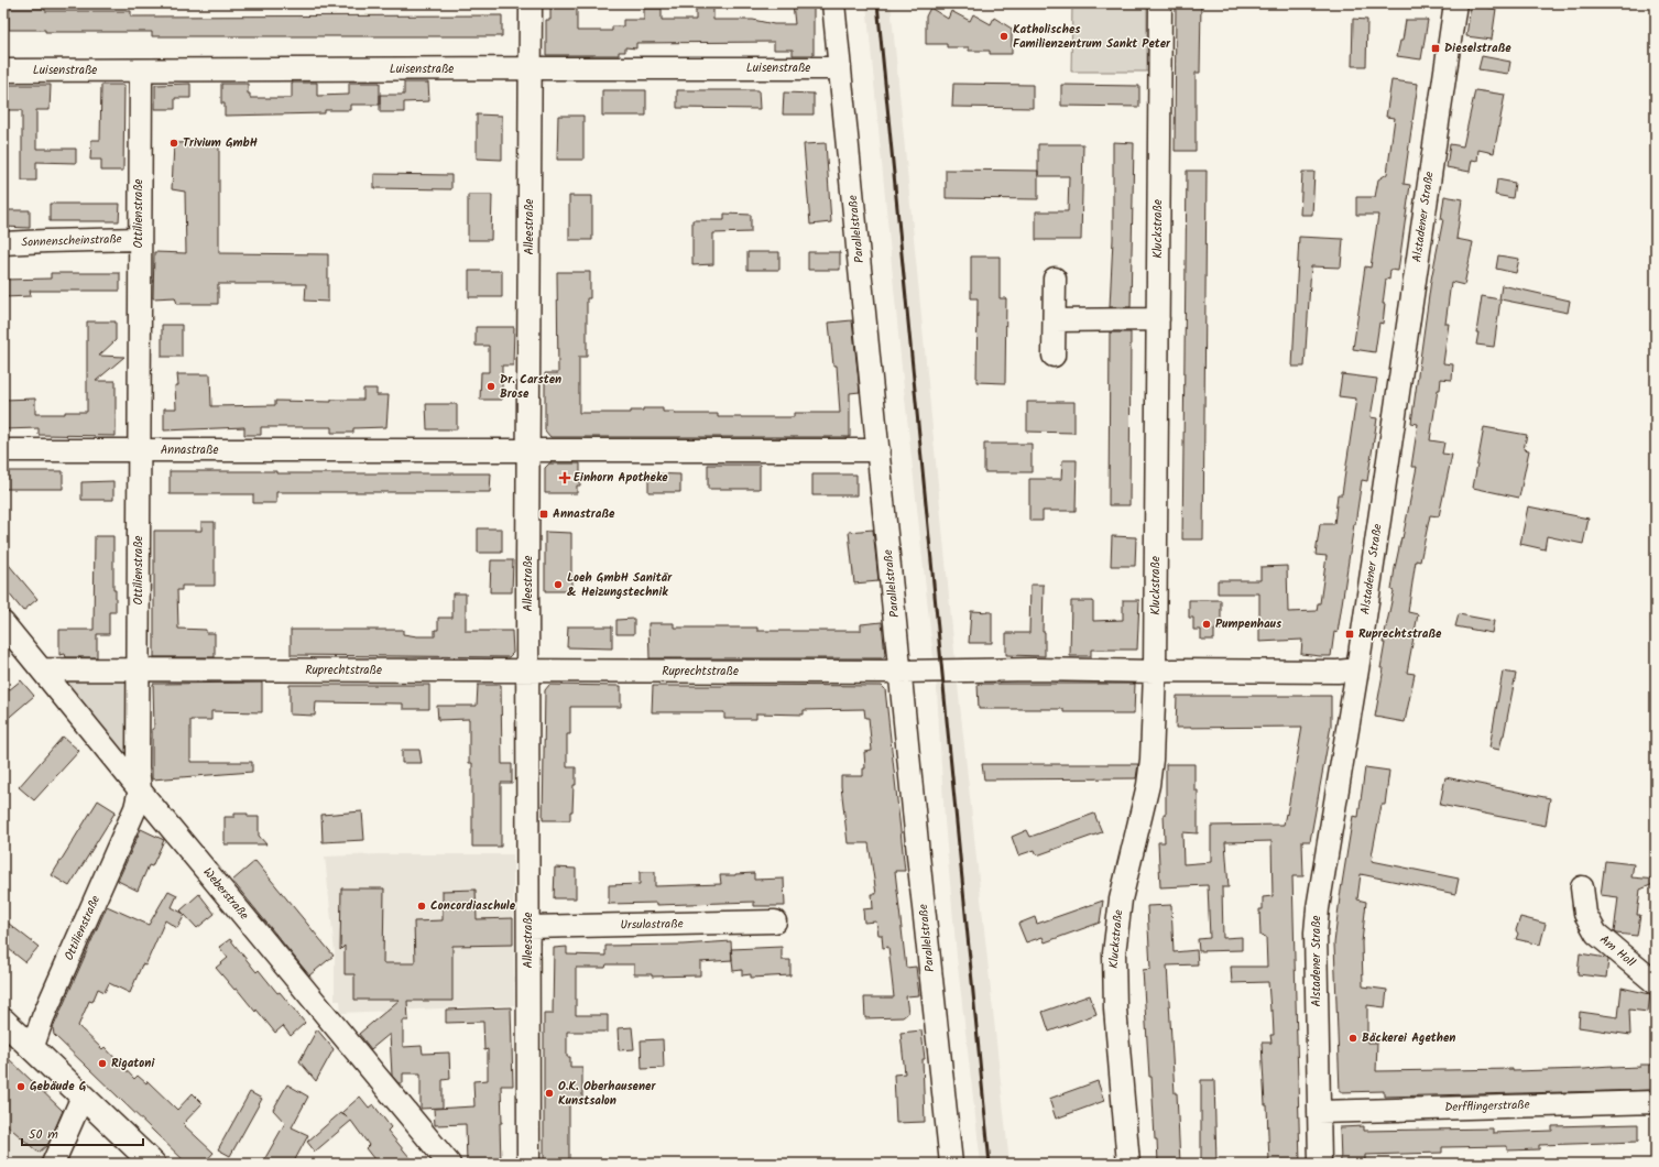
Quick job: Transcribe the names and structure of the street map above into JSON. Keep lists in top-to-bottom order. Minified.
{"streets":{"street":["Luisenstraße","Ottilienstraße","Alstadener Straße","Alleestraße","Parallelstraße","Kluckstraße","Sonnenscheinstraße","Annastraße","Ruprechtstraße","Weberstraße","Ursulastraße","Am Holl","Derfflingerstraße"]},"crossings":[["Luisenstraße","Ottilienstraße"],["Luisenstraße","Alleestraße"],["Luisenstraße","Parallelstraße"],["Ottilienstraße","Sonnenscheinstraße"],["Ottilienstraße","Annastraße"],["Ottilienstraße","Ruprechtstraße"],["Ottilienstraße","Weberstraße"],["Alstadener Straße","Ruprechtstraße"],["Alstadener Straße","Derfflingerstraße"],["Alleestraße","Annastraße"],["Alleestraße","Ruprechtstraße"],["Alleestraße","Ursulastraße"],["Parallelstraße","Annastraße"],["Parallelstraße","Ruprechtstraße"],["Kluckstraße","Ruprechtstraße"],["Ruprechtstraße","Weberstraße"]],"places":{"other":["Katholisches Familienzentrum Sankt Peter","Trivium GmbH","Dr. Carsten Brose","Loeh GmbH Sanitär & Heizungstechnik","Pumpenhaus","Concordiaschule","Bäckerei Agethen","Rigatoni","Gebäude G","O.K. Oberhausener Kunstsalon"],"transit":["Dieselstraße","Annastraße","Ruprechtstraße"],"health":["Einhorn Apotheke"]},"scale_bar":"50 m"}
